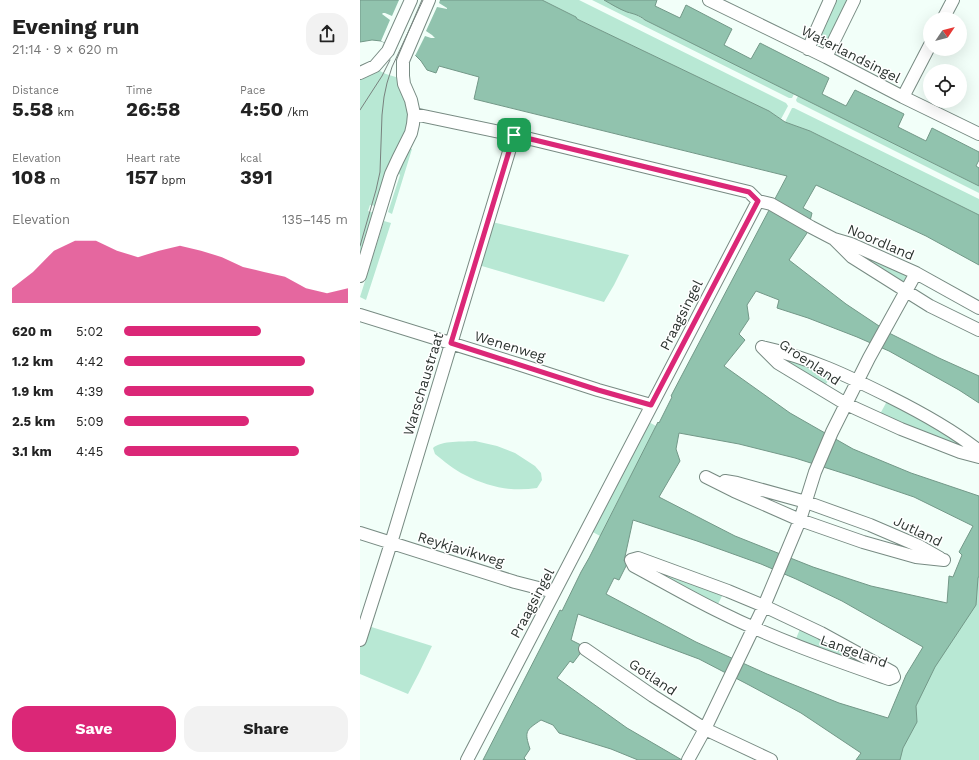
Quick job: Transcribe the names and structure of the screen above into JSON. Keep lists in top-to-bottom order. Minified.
{"streets":{"street":["Waterlandsingel","Noordland","Praagsingel","Wenenweg","Groenland","Warschaustraat","Jutland","Reykjavikweg","Langeland","Gotland"]},"crossings":[["Noordland","Praagsingel"],["Noordland","Groenland"],["Praagsingel","Wenenweg"],["Praagsingel","Reykjavikweg"],["Wenenweg","Warschaustraat"],["Groenland","Jutland"],["Warschaustraat","Reykjavikweg"]],"north":"top right","page":{"heading":["Evening run","21:14 · 9 × 620 m"],"stats":[["Distance","5.58 km"],["Time","26:58"],["Pace","4:50 /km"],["Elevation","108 m"],["Heart rate","157 bpm"],["kcal","391"]],"chart":["Elevation","135–145 m"],"list":[{"name":"620 m","note":"5:02"},{"name":"1.2 km","note":"4:42"},{"name":"1.9 km","note":"4:39"},{"name":"2.5 km","note":"5:09"},{"name":"3.1 km","note":"4:45"}],"buttons":["Save","Share"]}}
